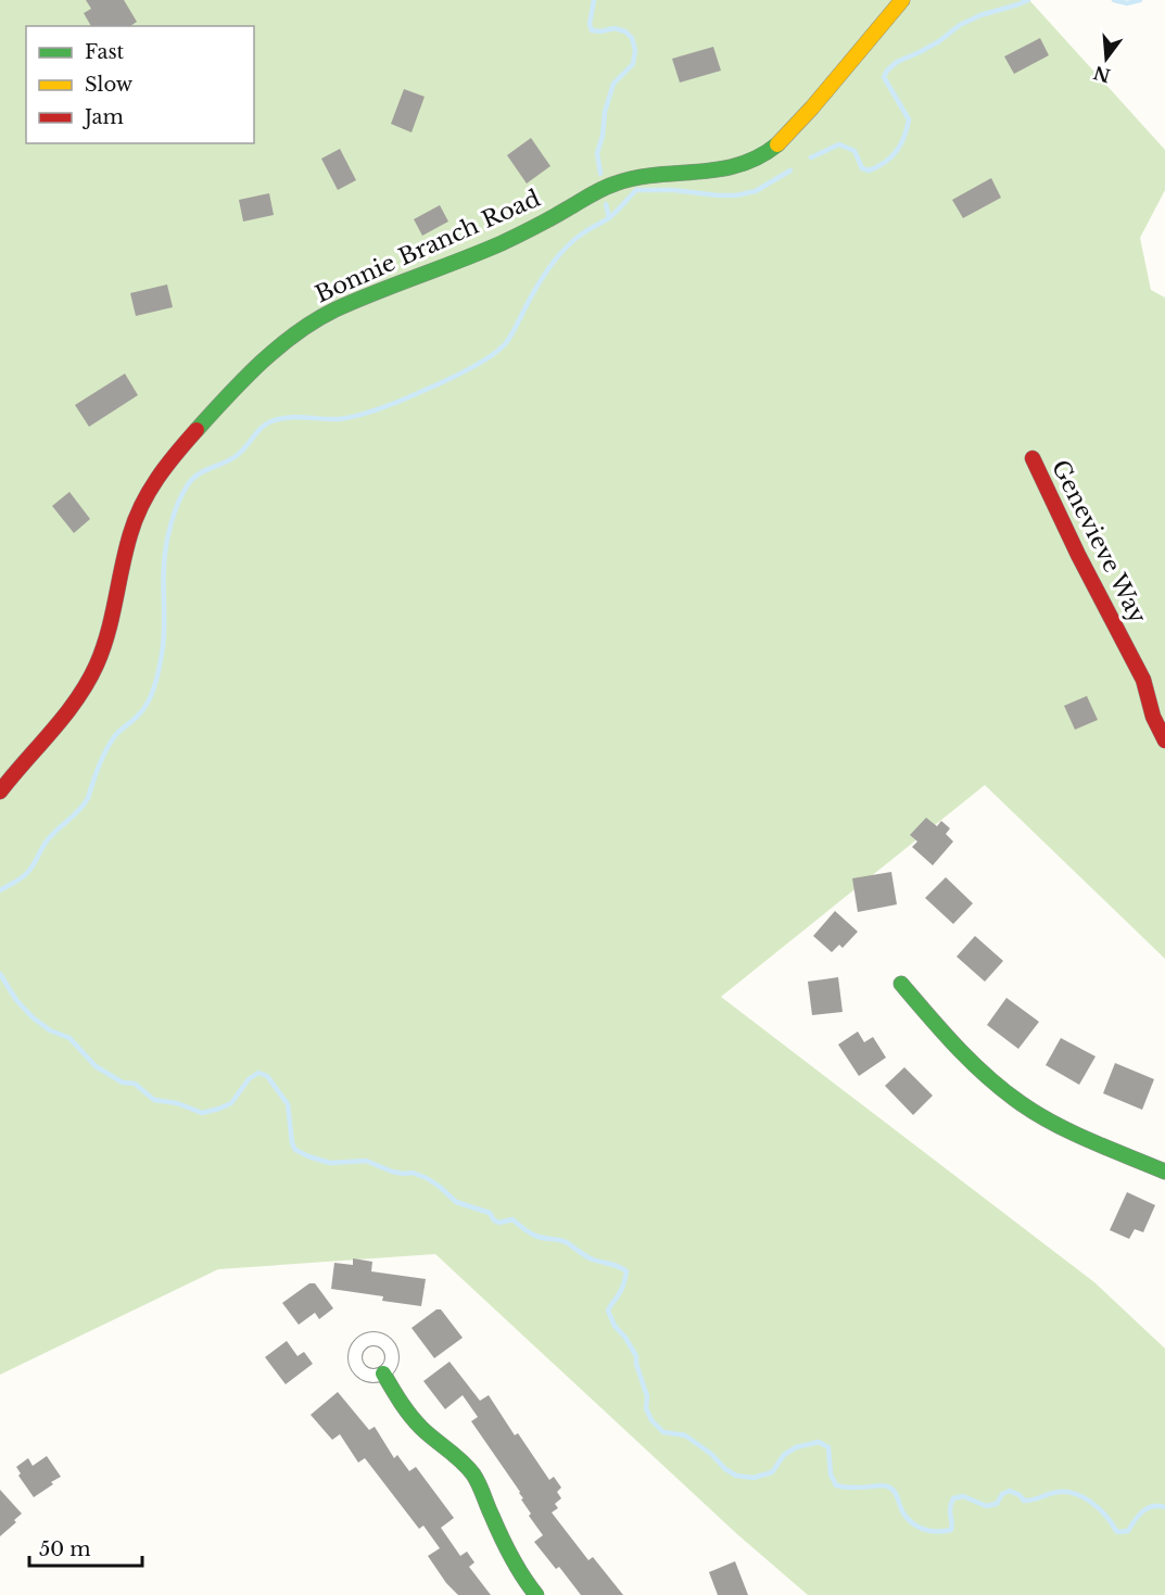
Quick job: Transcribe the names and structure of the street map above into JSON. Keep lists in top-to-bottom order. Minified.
{"streets":{"street":["Bonnie Branch Road","Genevieve Way"]},"legend":["Fast","Slow","Jam"],"scale_bar":"50 m","north":"bottom"}
